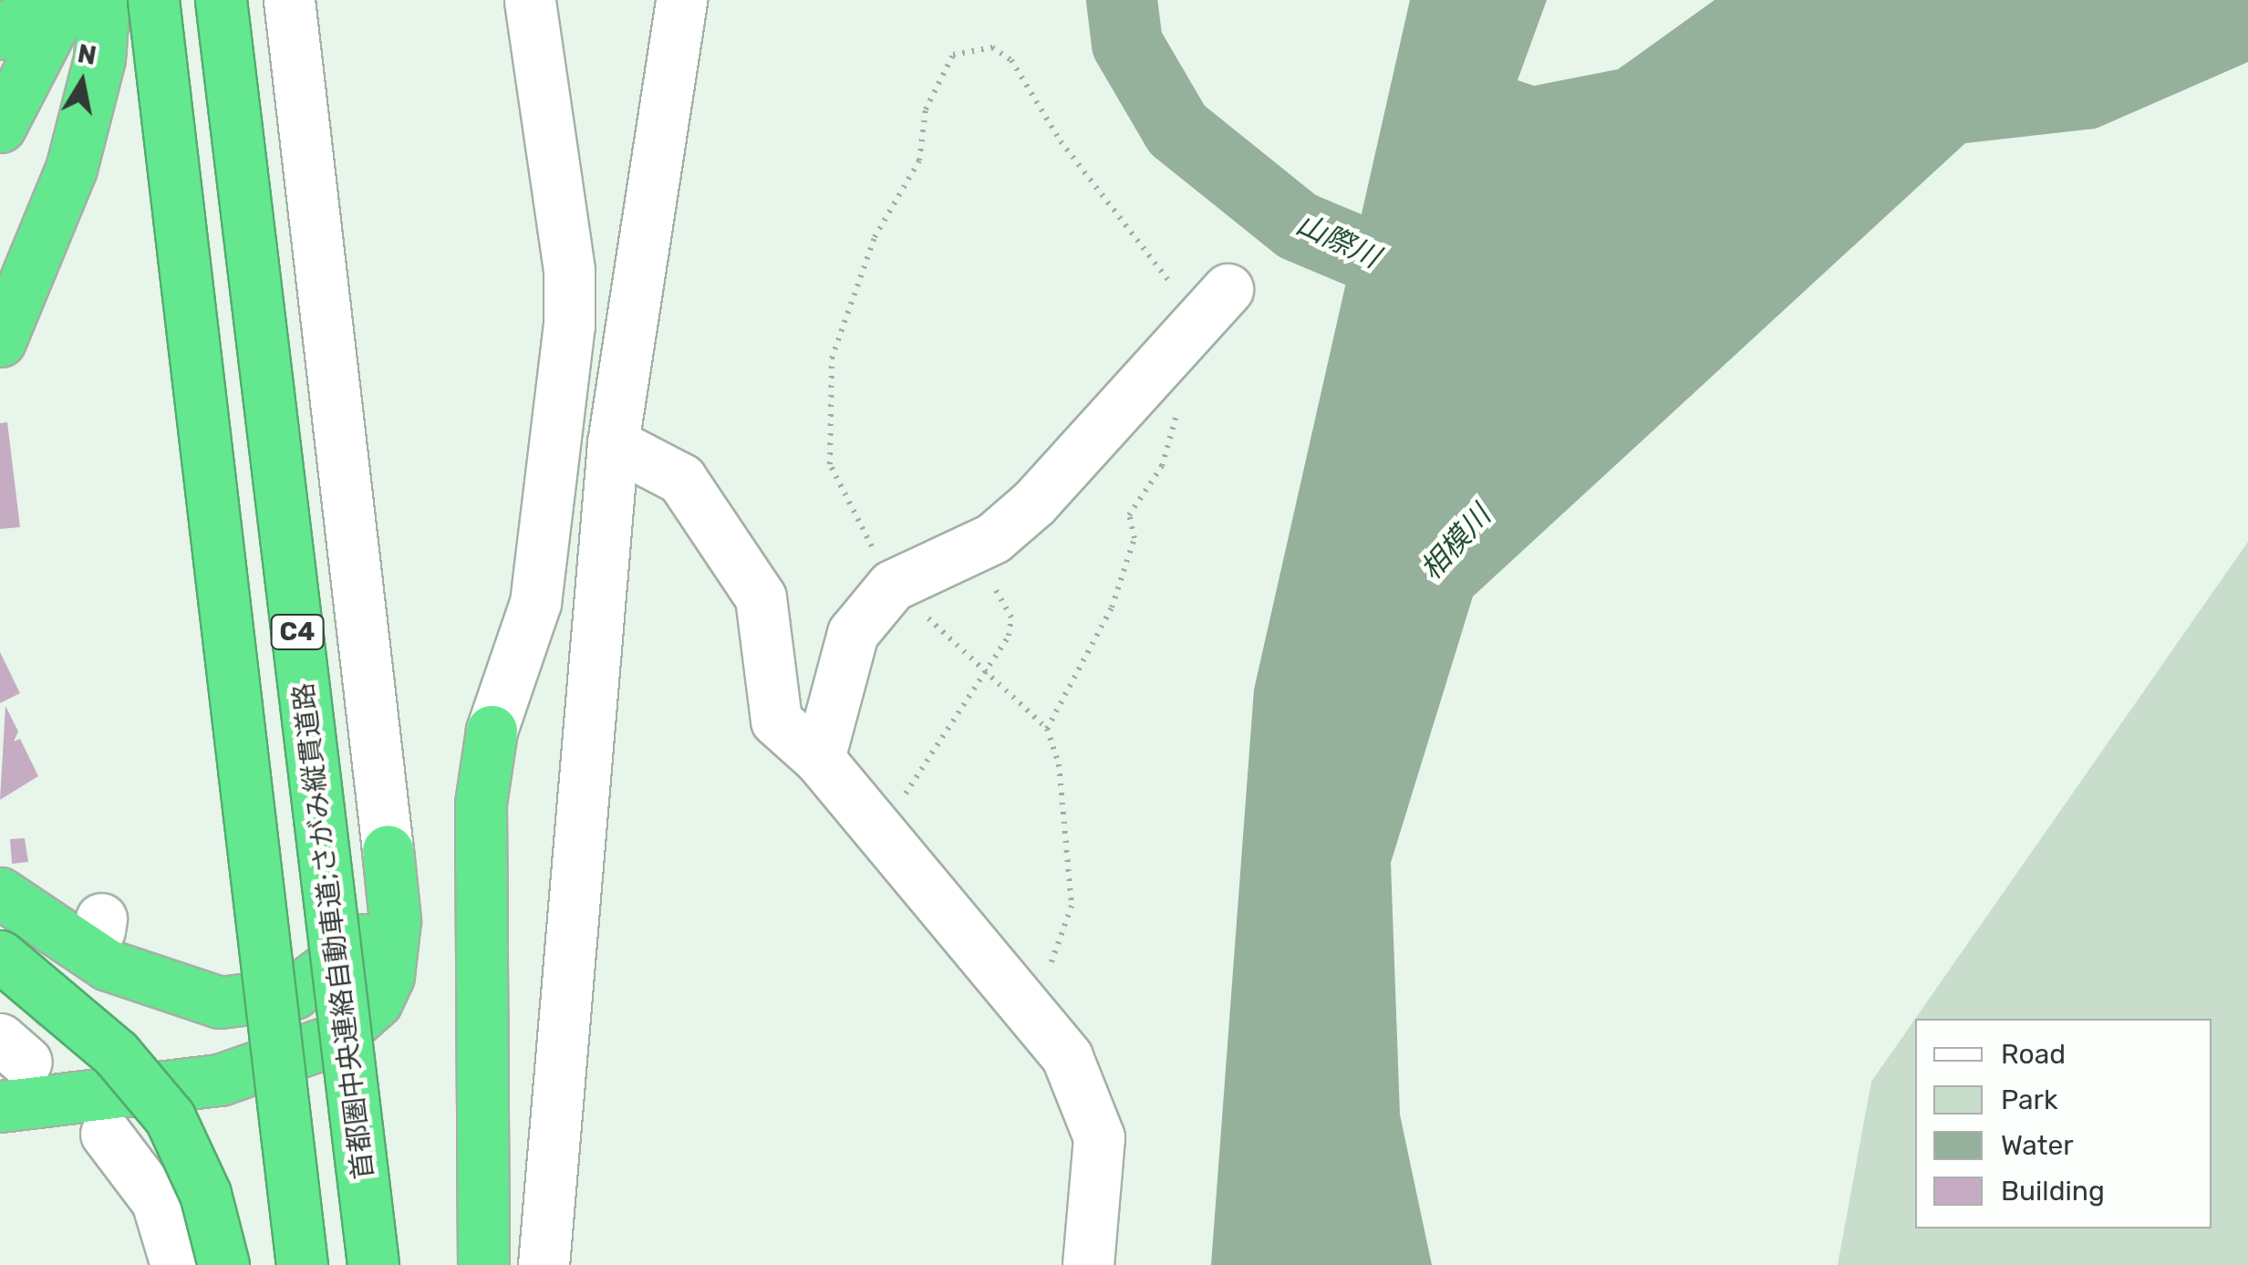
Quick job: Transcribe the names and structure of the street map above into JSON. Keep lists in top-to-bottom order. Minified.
{"streets":{"highway":["C4","首都圏中央連絡自動車道;さがみ縦貫道路"]},"water":["山際川","相模川"],"legend":["Road","Park","Water","Building"],"north":"top"}
